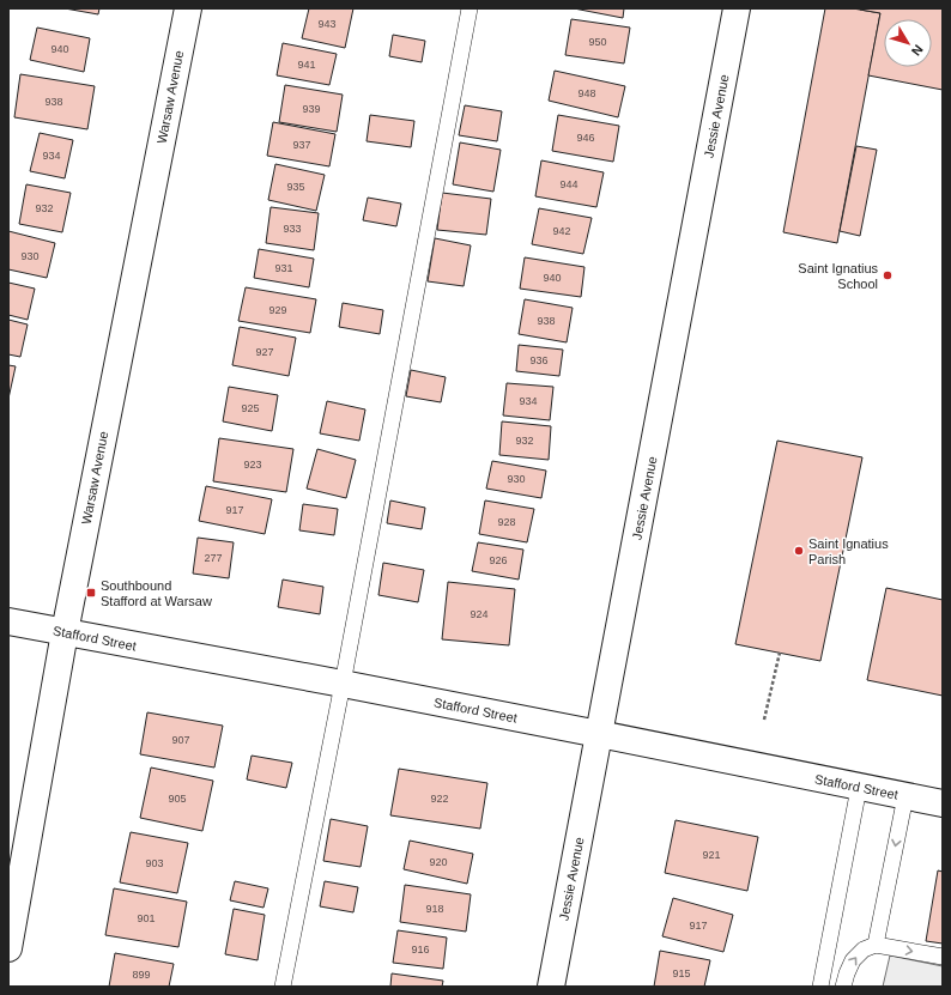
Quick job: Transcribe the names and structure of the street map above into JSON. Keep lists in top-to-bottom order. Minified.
{"streets":{"street":["Warsaw Avenue","Jessie Avenue","Stafford Street"]},"crossings":[["Warsaw Avenue","Stafford Street"],["Jessie Avenue","Stafford Street"]],"places":{"other":["Saint Ignatius School","Saint Ignatius Parish"],"transit":["Southbound Stafford at Warsaw"]},"house_numbers":["943","950","940","941","948","938","939","946","937","934","944","935","932","933","942","930","931","940","929","938","927","936","934","925","932","923","930","917","928","277","926","924","907","905","922","921","920","903","918","901","917","916","915","899"],"north":"bottom right"}
